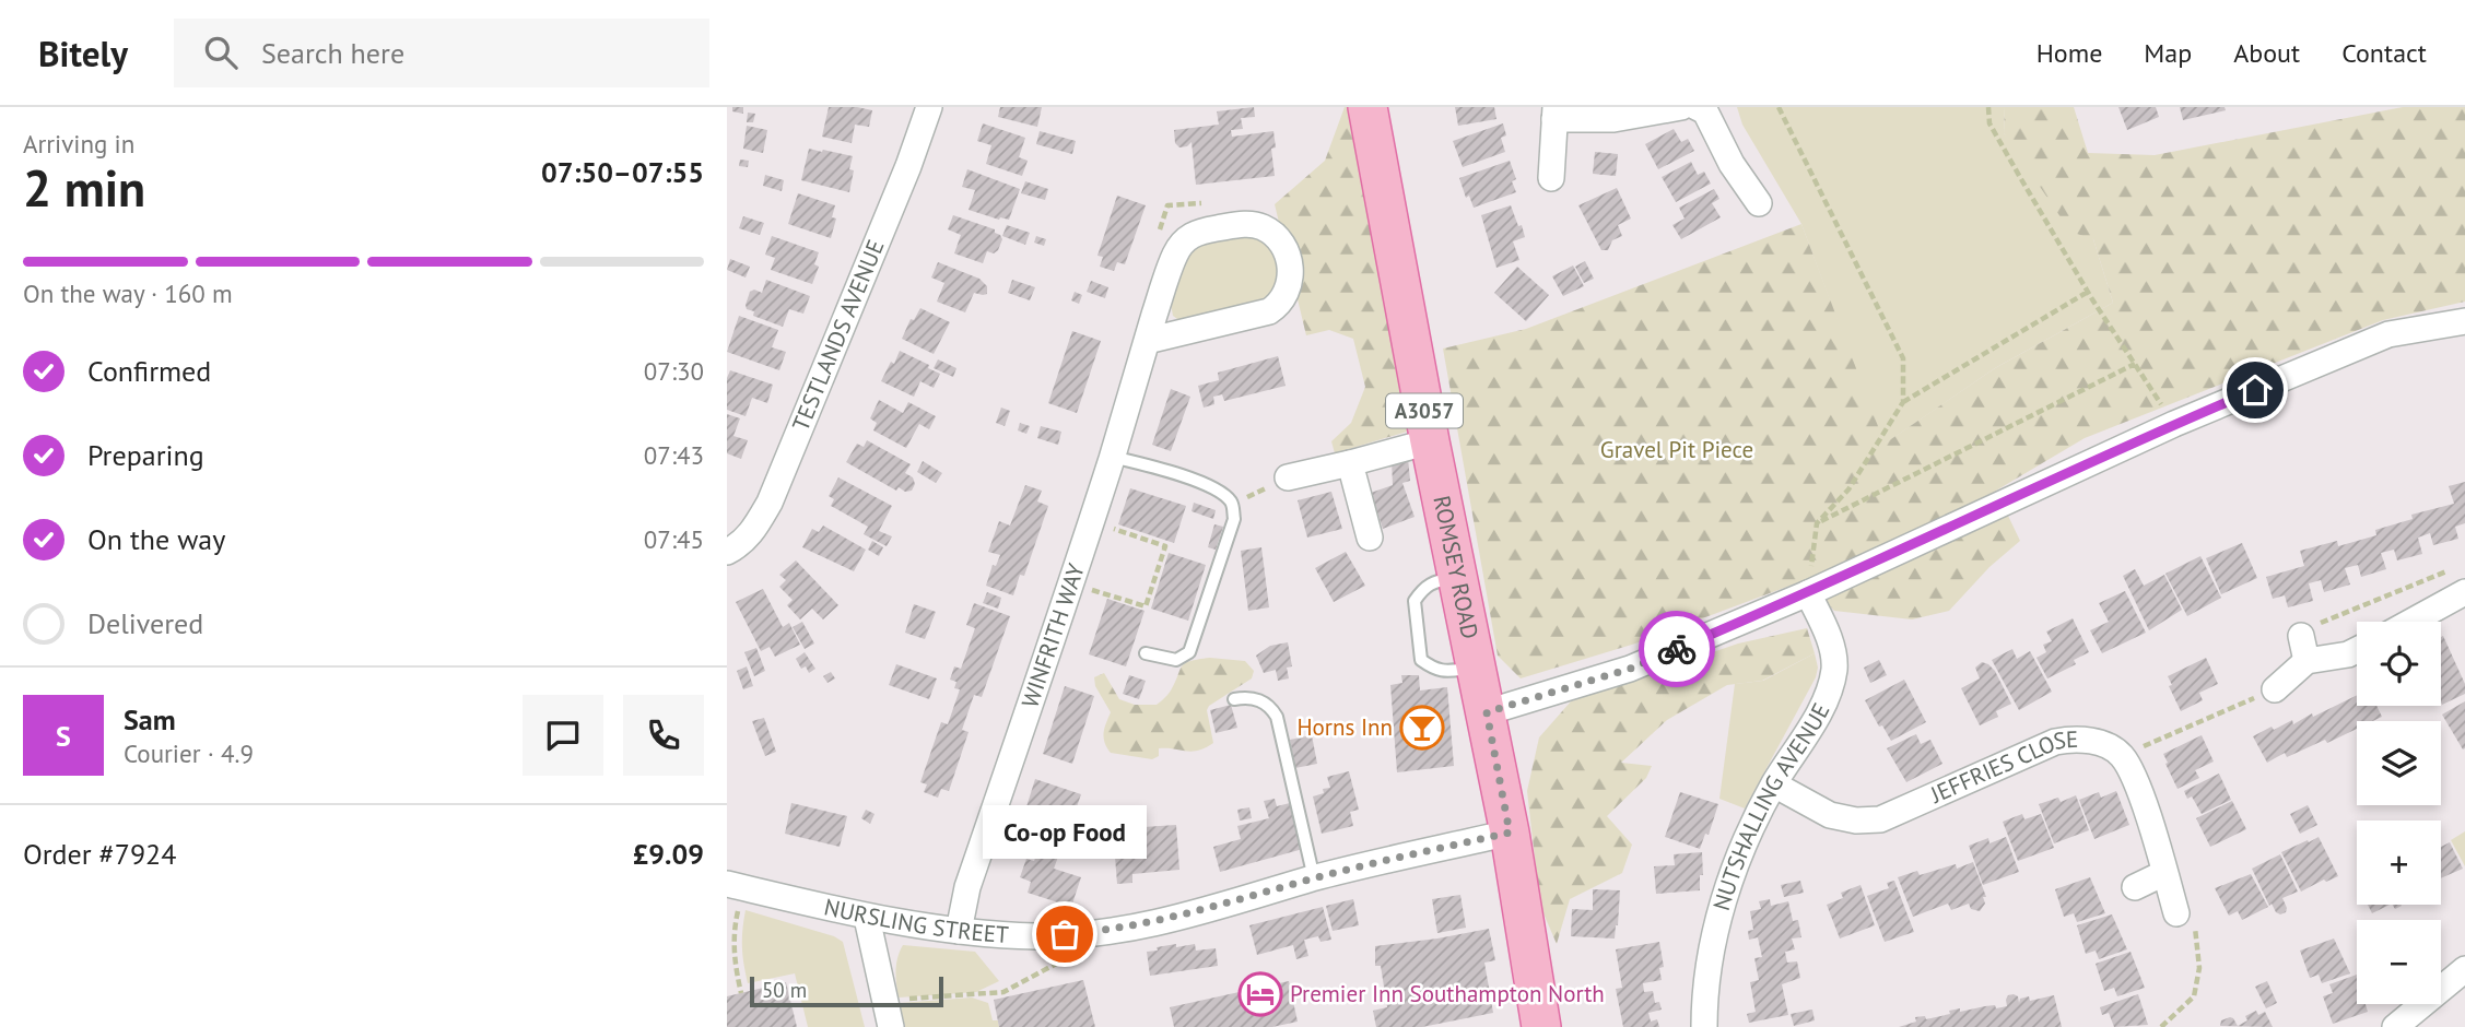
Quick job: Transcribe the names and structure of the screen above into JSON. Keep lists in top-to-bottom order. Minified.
{"streets":{"main road":["A3057","ROMSEY ROAD"],"street":["TESTLANDS AVENUE","WINFRITH WAY","JEFFRIES CLOSE","NUTSHALLING AVENUE","NURSLING STREET"]},"crossings":[["ROMSEY ROAD","NURSLING STREET"],["WINFRITH WAY","NURSLING STREET"],["JEFFRIES CLOSE","NUTSHALLING AVENUE"]],"parks":["Gravel Pit Piece"],"places":{"bar":["Horns Inn"],"other":["Co-op Food"],"hotel":["Premier Inn Southampton North"]},"scale_bar":"50 m","page":{"header":"Bitely","search":"Search here","nav":["Home","Map","About","Contact"],"heading":["2 min","Arriving in","07:50–07:55"],"panel":["Sam","Courier · 4.9","Order #7924","£9.09"],"bar":"On the way · 160 m","list":[["Confirmed","07:30"],["Preparing","07:43"],["On the way","07:45"],"Delivered"],"map_buttons":["+","−"],"round":"S","bubble":"Co-op Food","scale":"50 m"}}
